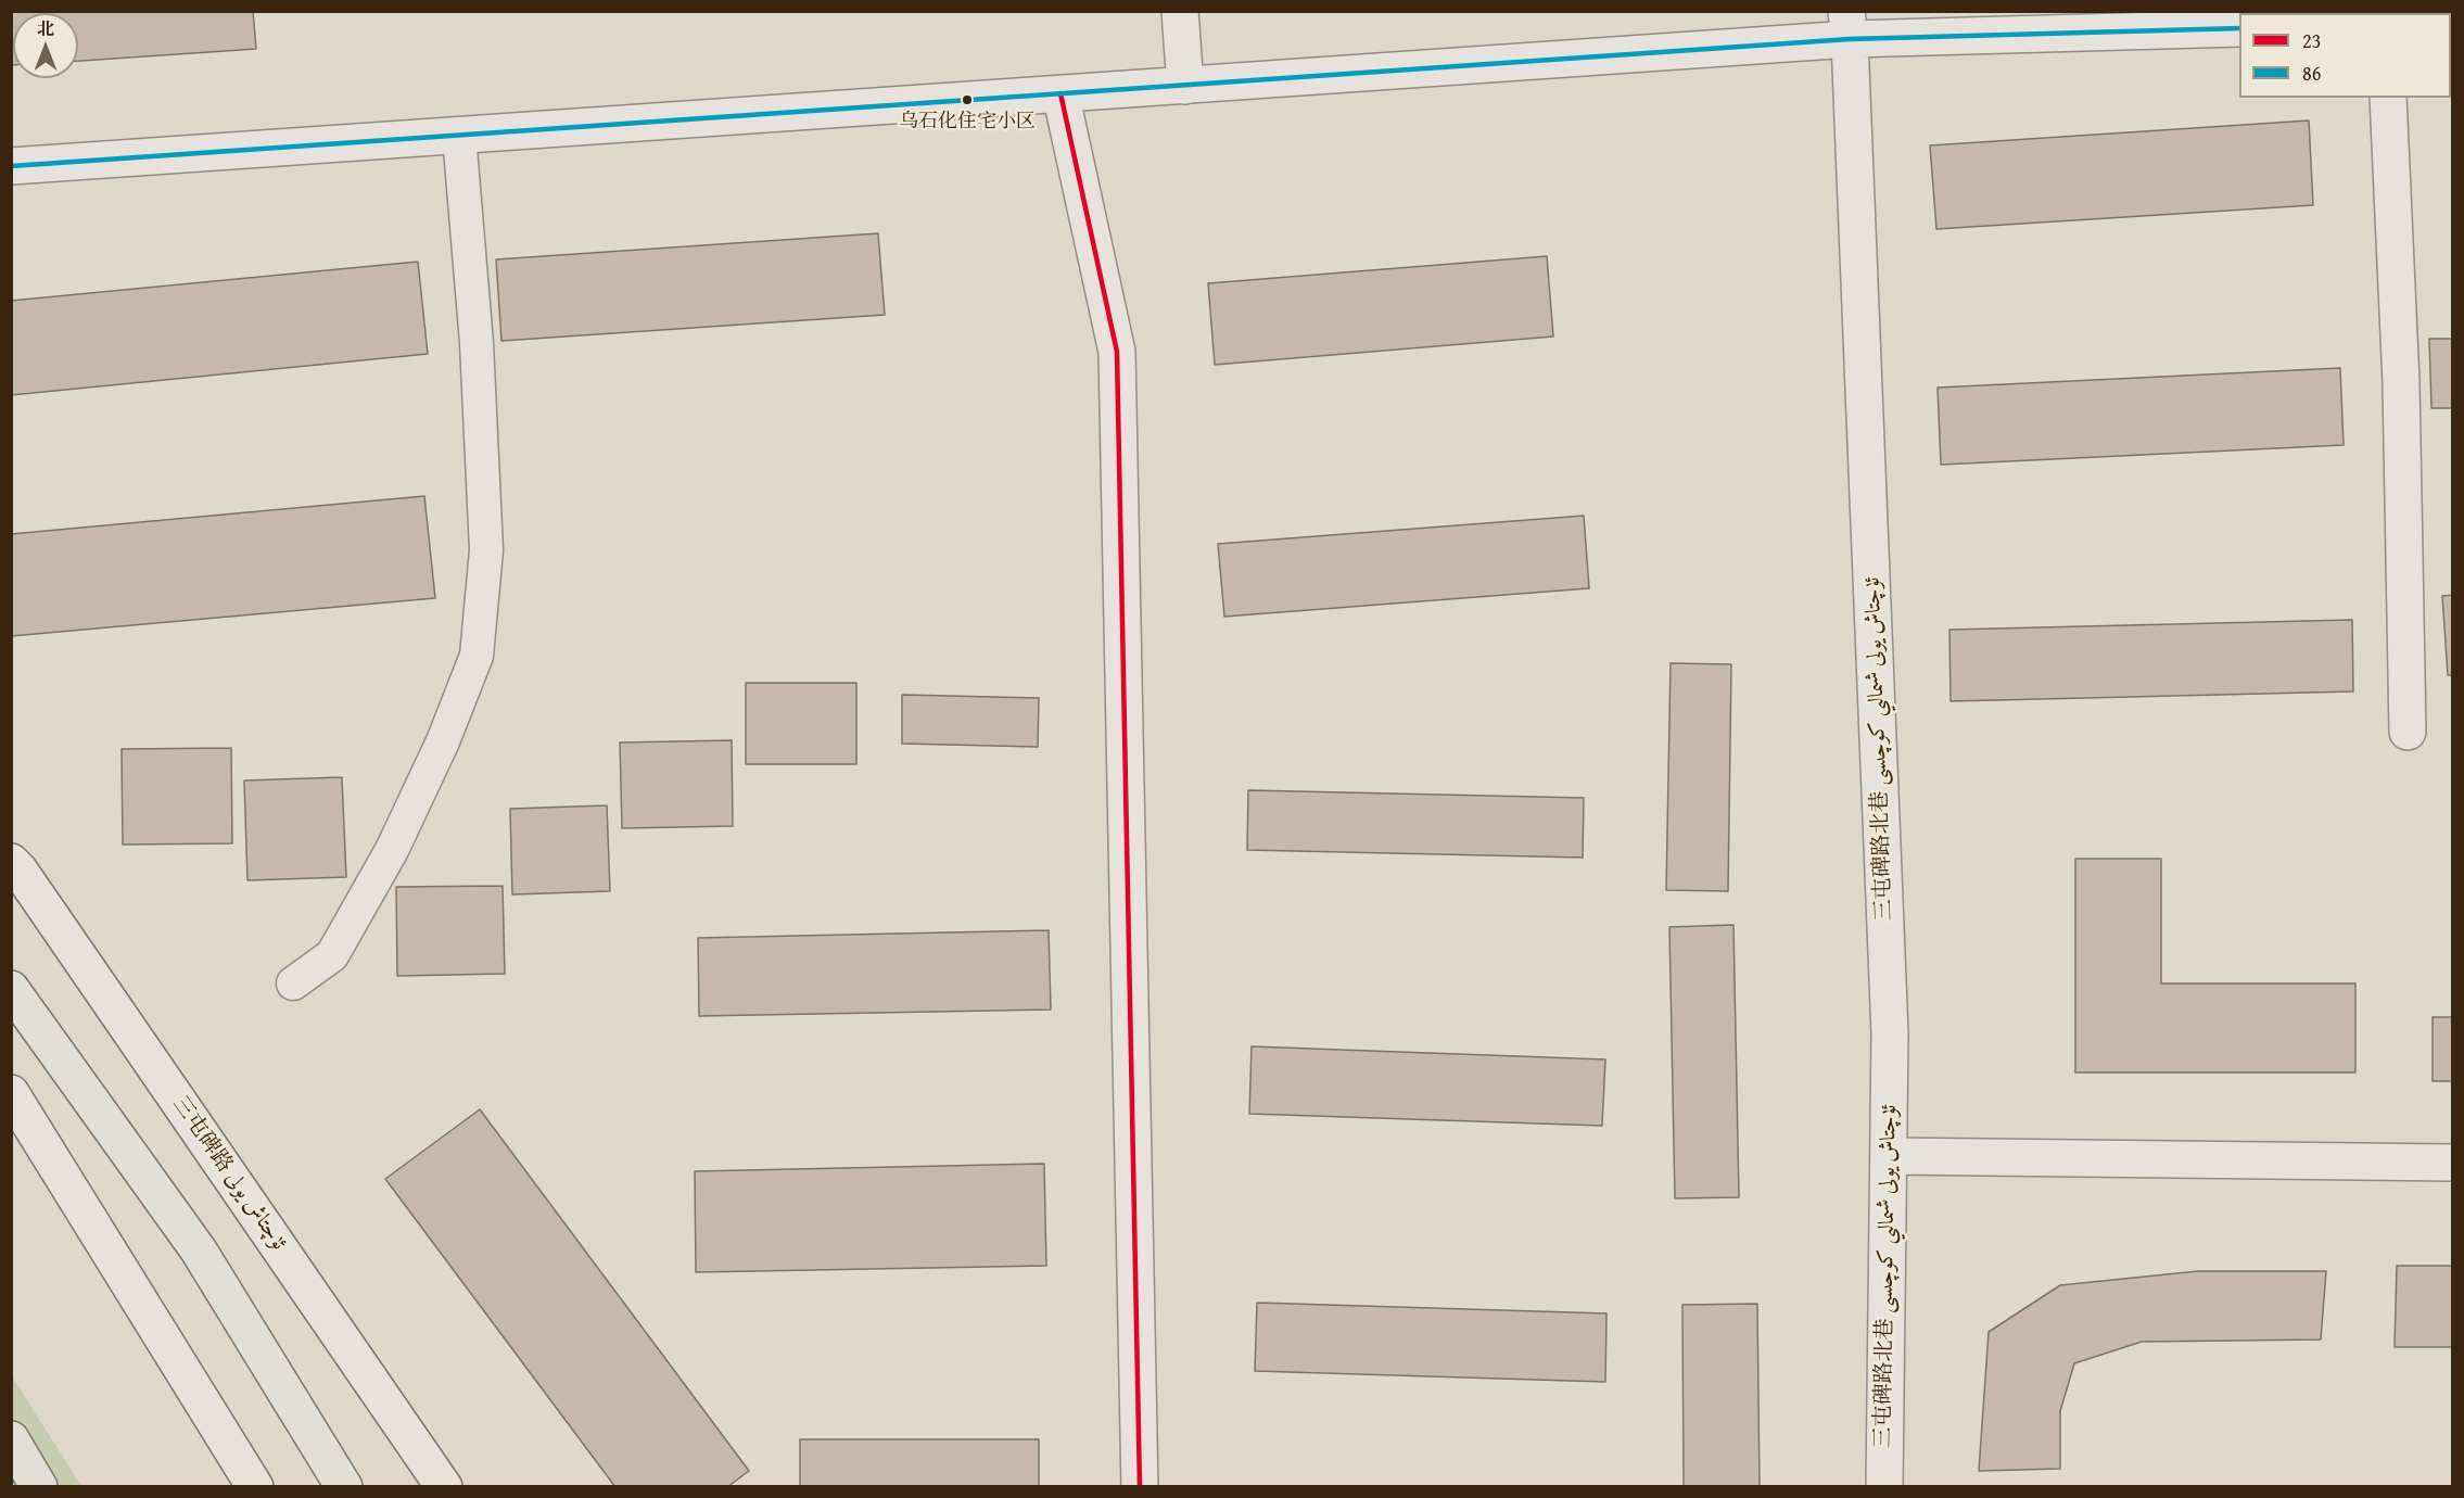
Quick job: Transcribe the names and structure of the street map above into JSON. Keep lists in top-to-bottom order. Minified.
{"streets":{"street":["三屯碑路北巷 ئۈچتاش يولى شىمالىي كوچىسى","三屯碑路 ئۈچتاش يولى"]},"places":["乌石化住宅小区"],"lines":["transit line 86","transit line 23"],"legend":["23","86"],"north":"top"}
